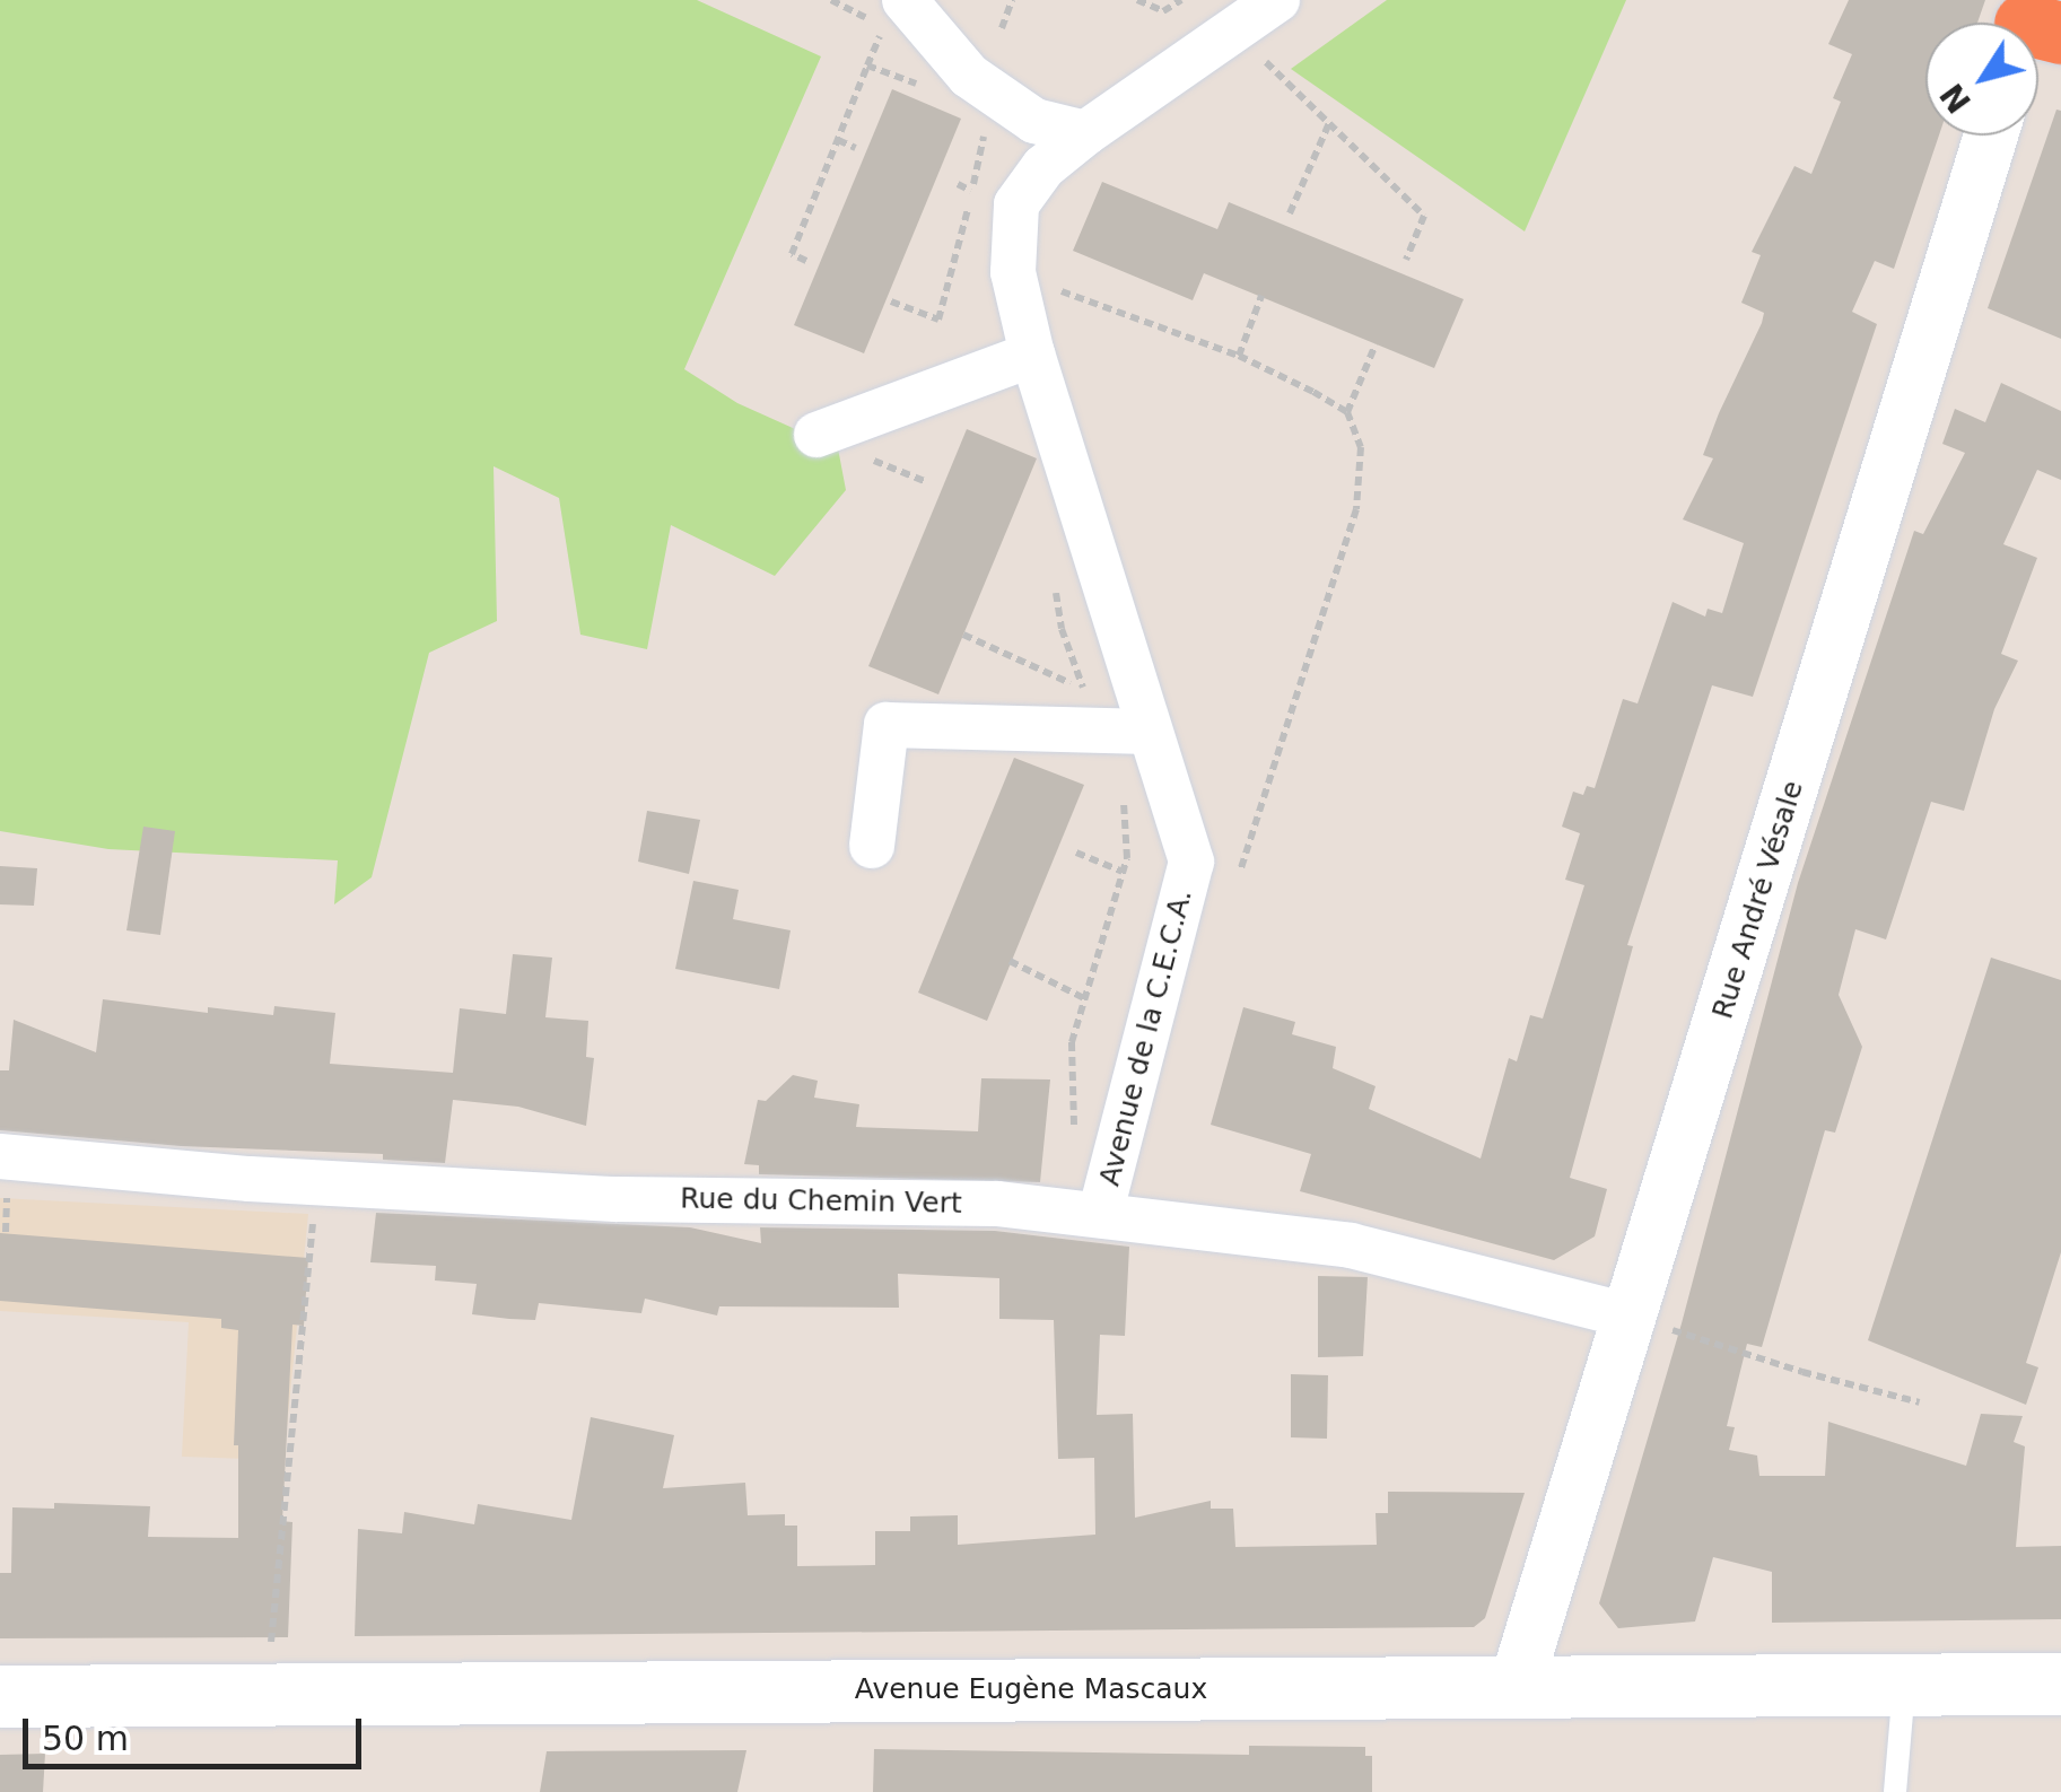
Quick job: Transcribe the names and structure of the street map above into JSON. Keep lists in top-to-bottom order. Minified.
{"streets":{"main road":["Avenue Eugène Mascaux"],"street":["Rue André Vésale","Avenue de la C.E.C.A.","Rue du Chemin Vert"]},"crossings":[["Rue André Vésale","Rue du Chemin Vert"],["Rue André Vésale","Avenue Eugène Mascaux"],["Avenue de la C.E.C.A.","Rue du Chemin Vert"]],"scale_bar":"50 m","north":"bottom left"}
